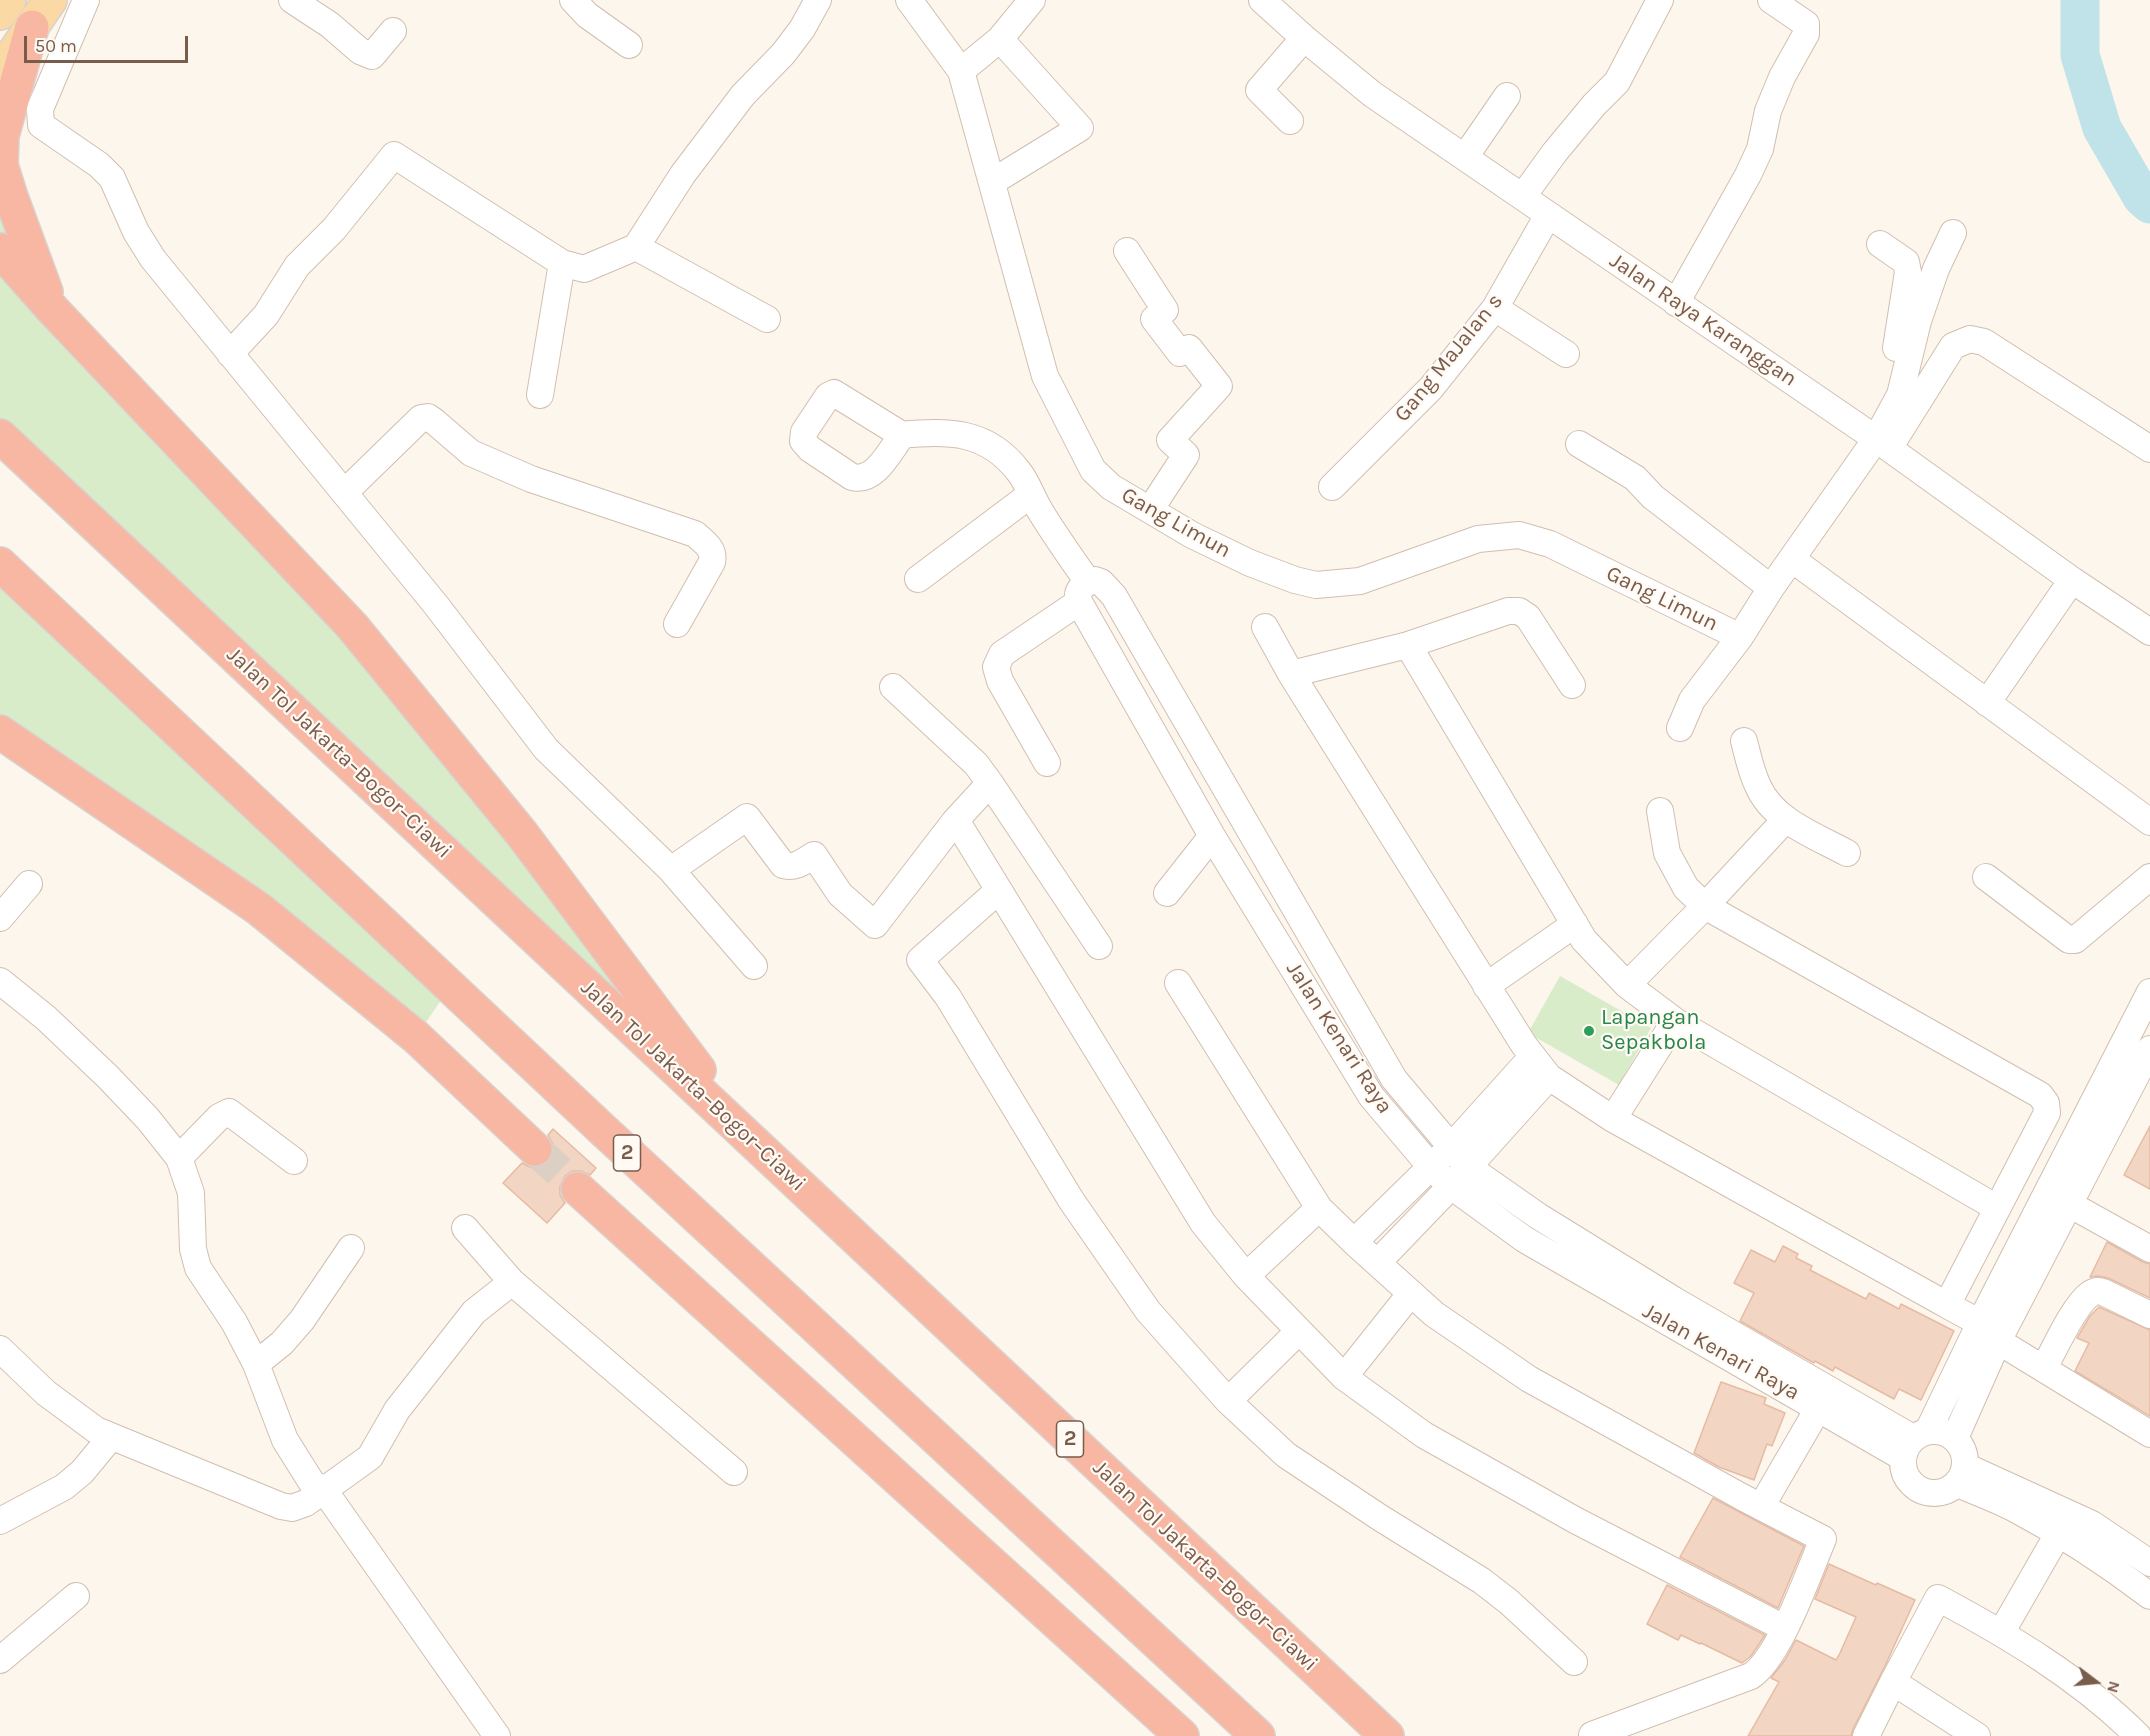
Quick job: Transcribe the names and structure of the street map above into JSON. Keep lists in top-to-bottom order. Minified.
{"streets":{"highway":["Jalan Tol Jakarta–Bogor–Ciawi","2"],"street":["Jalan Raya Karanggan","Gang MaJalan s","Gang Limun","Jalan Kenari Raya"]},"crossings":[["Jalan Raya Karanggan","Gang MaJalan s"]],"places":["Lapangan Sepakbola"],"scale_bar":"50 m","north":"right"}
